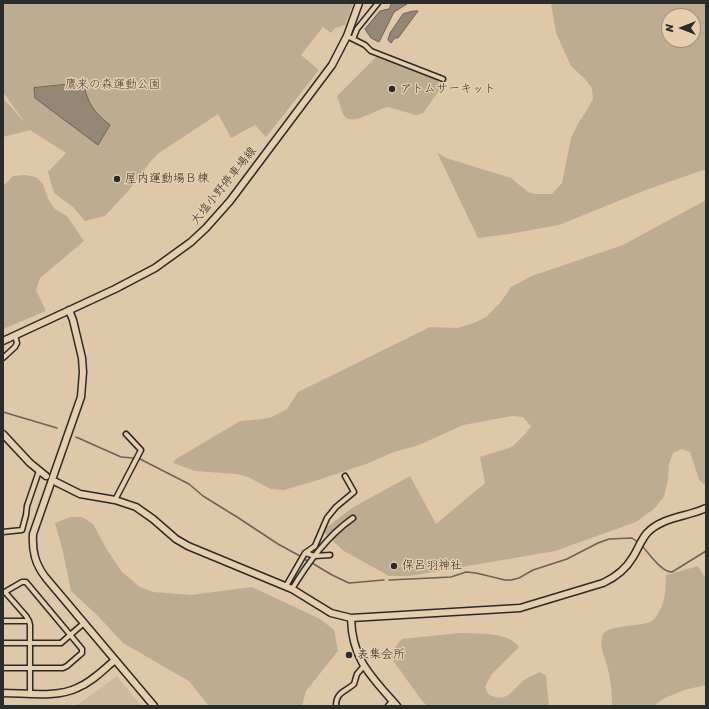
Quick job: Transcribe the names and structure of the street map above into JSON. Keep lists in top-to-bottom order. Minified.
{"streets":{"street":["大塩小野停車場線"]},"parks":["鷹来の森運動公園"],"places":["アトムサーキット","屋内運動場Ｂ棟","保呂羽神社","表集会所"],"north":"left"}
